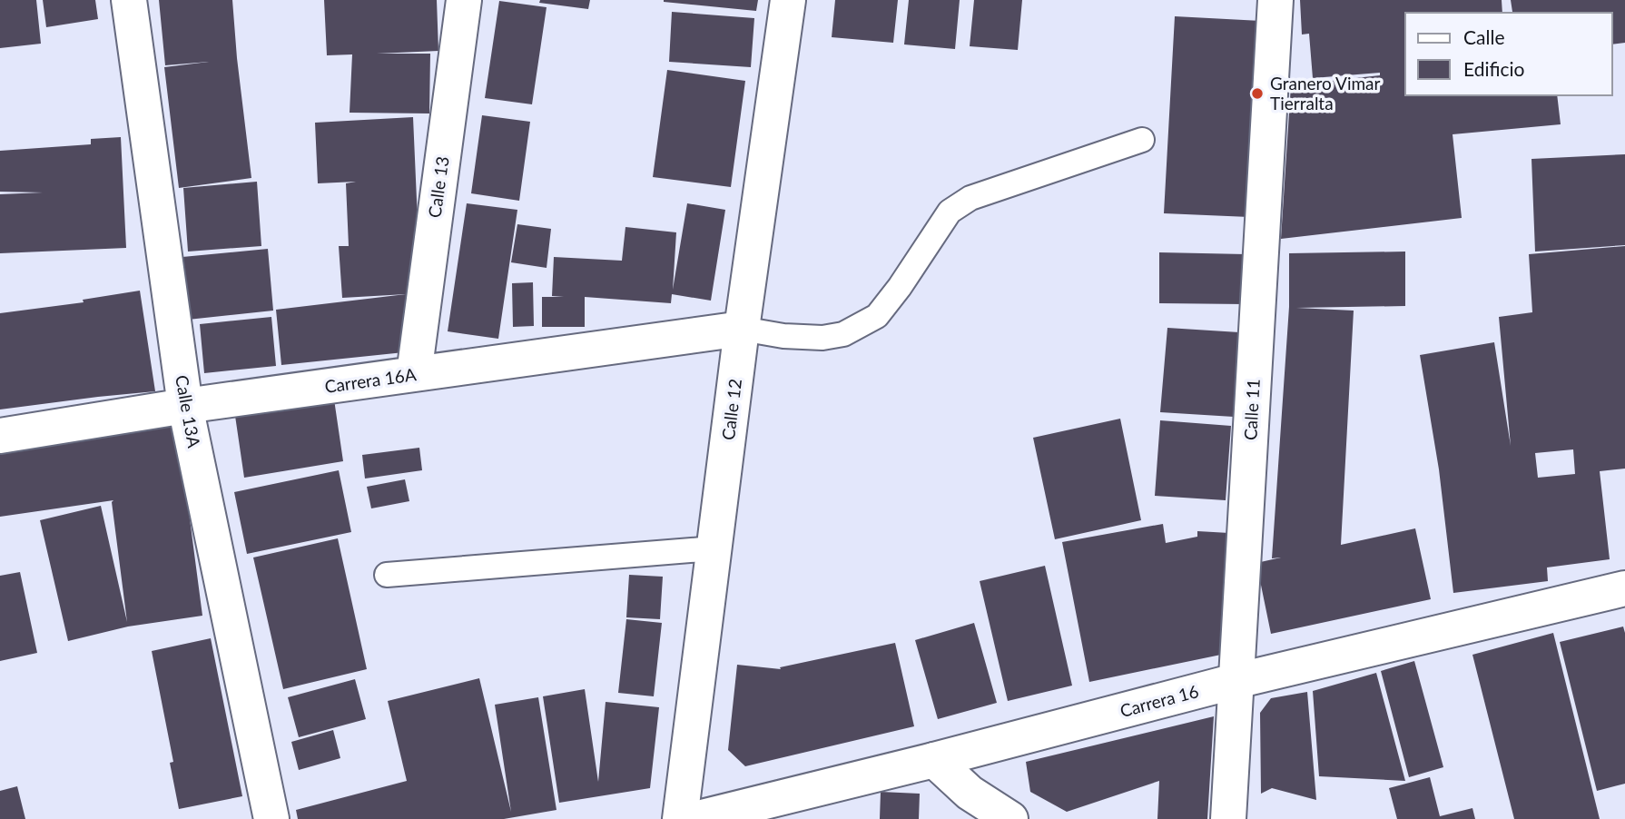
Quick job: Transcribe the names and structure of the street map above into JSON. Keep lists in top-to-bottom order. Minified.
{"streets":{"street":["Calle 13","Carrera 16A","Calle 12","Calle 11","Calle 13A","Carrera 16"]},"crossings":[["Calle 13","Carrera 16A"],["Carrera 16A","Calle 12"],["Carrera 16A","Calle 13A"],["Calle 11","Carrera 16"]],"places":["Granero Vimar Tierralta"],"legend":["Calle","Edificio"]}
